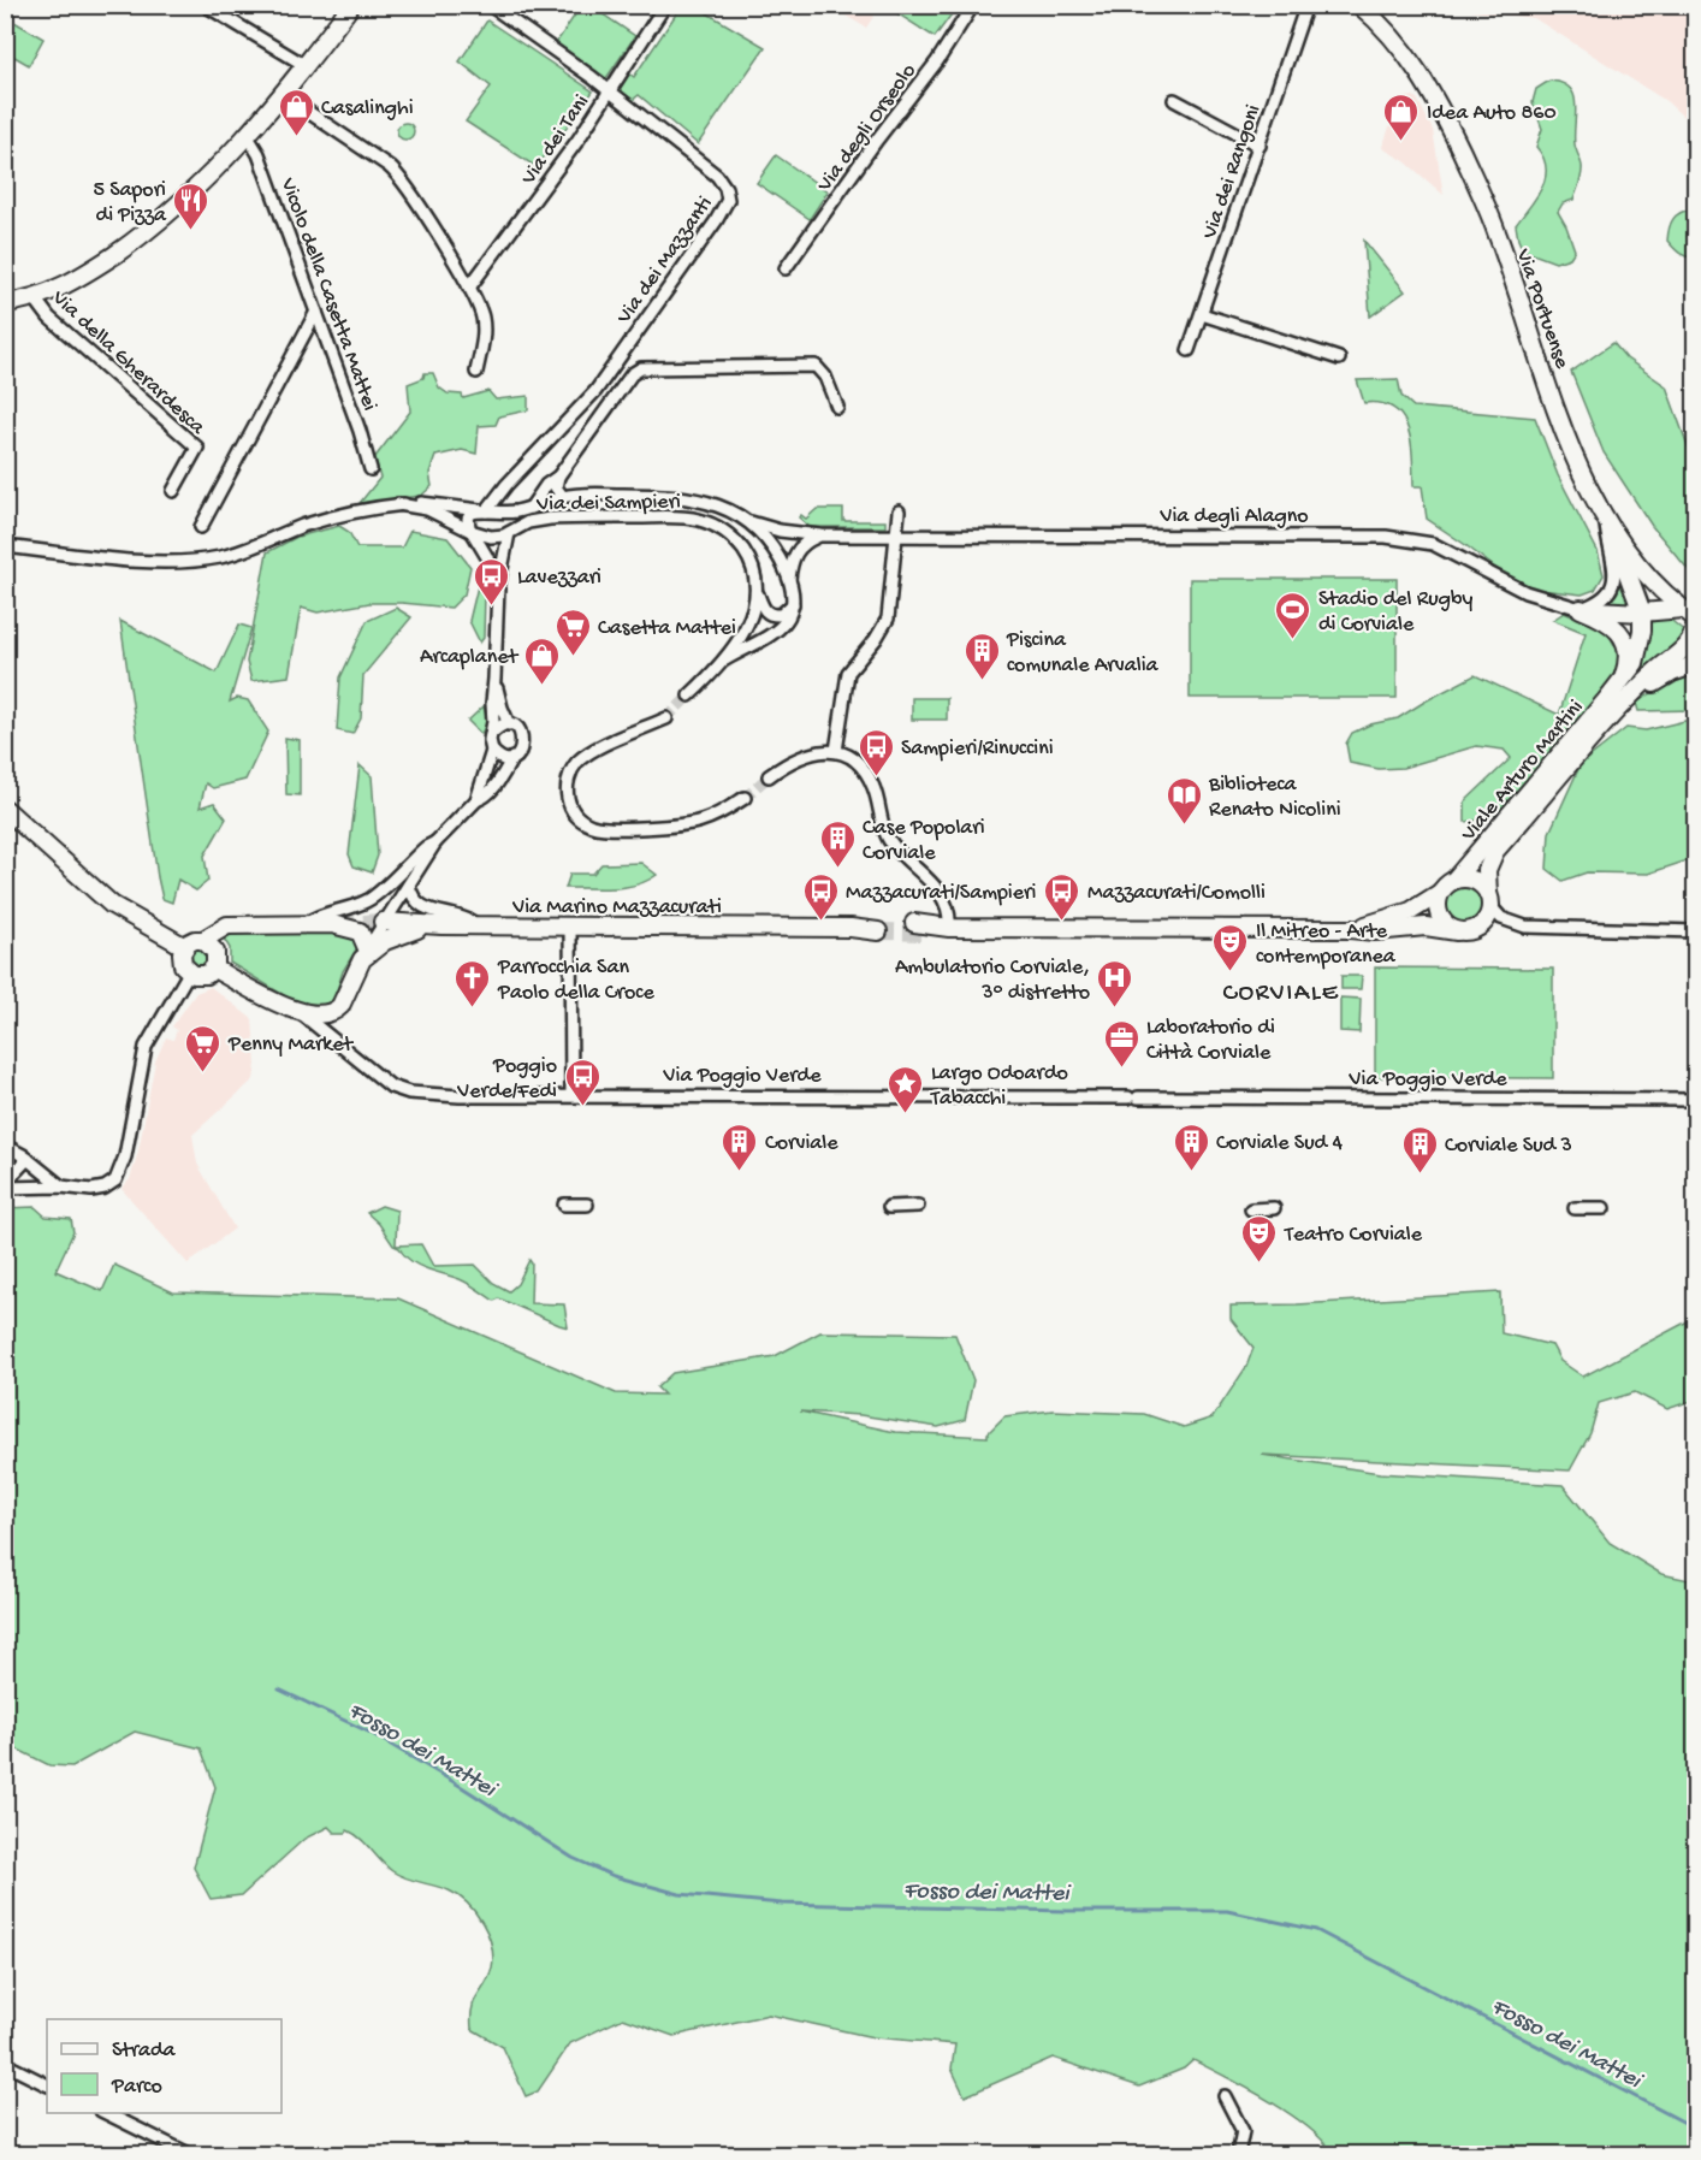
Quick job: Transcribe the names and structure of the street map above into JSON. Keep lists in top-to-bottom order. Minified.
{"streets":{"street":["Via degli Orseolo","Via dei Tani","Via dei Rangoni","Via dei Mazzanti","Vicolo della Casetta Mattei","Via Portuense","Via della Gherardesca","Via dei Sampieri","Via degli Alagno","Viale Arturo Martini","Via Marino Mazzacurati","Via Poggio Verde"]},"crossings":[["Via dei Tani","Via dei Mazzanti"],["Via dei Mazzanti","Via dei Sampieri"],["Via Portuense","Via degli Alagno"],["Via Portuense","Viale Arturo Martini"],["Via dei Sampieri","Via degli Alagno"],["Via degli Alagno","Viale Arturo Martini"]],"districts":["CORVIALE"],"water":["Fosso dei Mattei"],"places":{"shop":["Casalinghi","Idea Auto 860","Arcaplanet"],"restaurant":["5 Sapori di Pizza"],"bus stop":["Lavezzari","Sampieri/Rinuccini","Mazzacurati/Sampieri","Mazzacurati/Comolli","Poggio Verde/Fedi"],"sports":["Stadio del Rugby di Corviale"],"supermarket":["Casetta Mattei","Penny Market"],"building":["Piscina comunale Arvalia","Case Popolari Corviale","Corviale","Corviale Sud 4","Corviale Sud 3"],"library":["Biblioteca Renato Nicolini"],"theatre":["Il Mitreo - Arte contemporanea","Teatro Corviale"],"church":["Parrocchia San Paolo della Croce"],"hospital":["Ambulatorio Corviale, 3° distretto"],"office":["Laboratorio di Città Corviale"],"place":["Largo Odoardo Tabacchi"]},"legend":["Strada","Parco"]}
